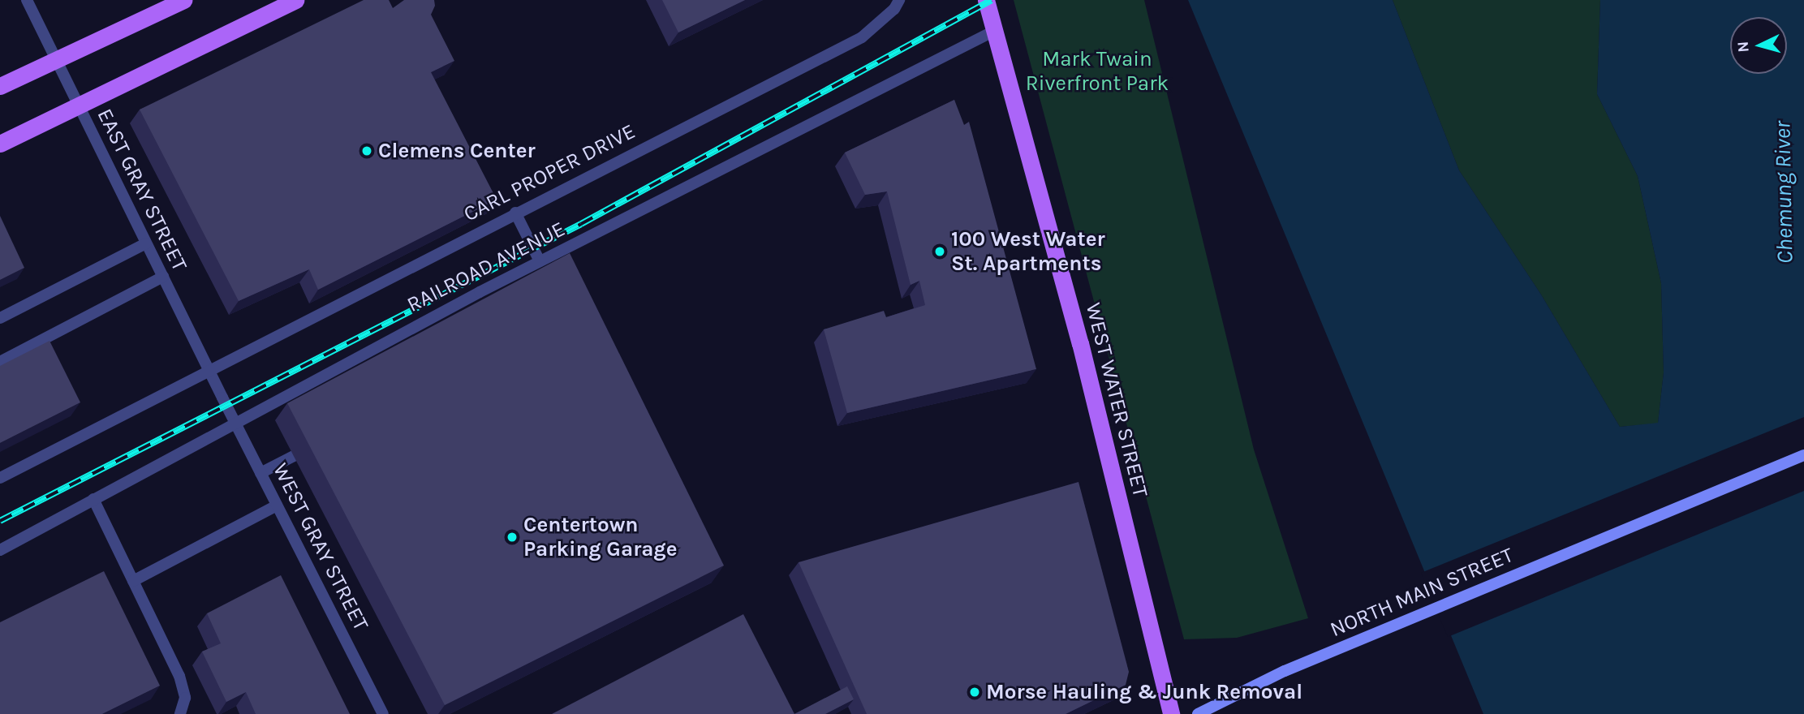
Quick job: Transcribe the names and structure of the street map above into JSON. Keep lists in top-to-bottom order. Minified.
{"streets":{"main road":["WEST WATER STREET","NORTH MAIN STREET"],"street":["CARL PROPER DRIVE","EAST GRAY STREET","RAILROAD AVENUE","WEST GRAY STREET"]},"crossings":[["CARL PROPER DRIVE","EAST GRAY STREET"],["EAST GRAY STREET","WEST GRAY STREET"],["RAILROAD AVENUE","WEST WATER STREET"],["RAILROAD AVENUE","WEST GRAY STREET"]],"water":["Chemung River"],"parks":["Mark Twain Riverfront Park"],"places":["Clemens Center","100 West Water St. Apartments","Centertown Parking Garage","Morse Hauling & Junk Removal"],"north":"left"}
